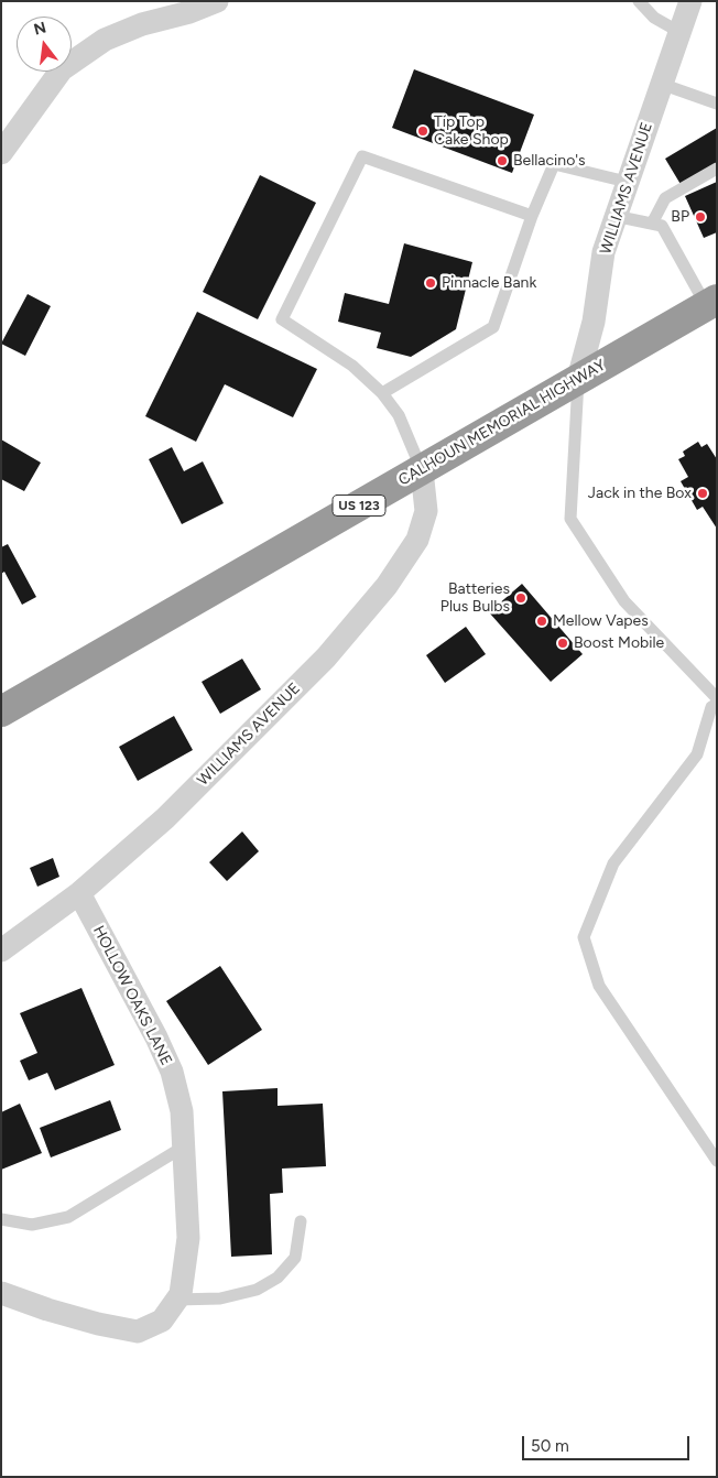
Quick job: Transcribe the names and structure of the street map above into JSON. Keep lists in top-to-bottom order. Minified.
{"streets":{"highway":["CALHOUN MEMORIAL HIGHWAY","US 123"],"street":["WILLIAMS AVENUE","HOLLOW OAKS LANE"]},"crossings":[["WILLIAMS AVENUE","CALHOUN MEMORIAL HIGHWAY"],["WILLIAMS AVENUE","HOLLOW OAKS LANE"]],"places":["Tip Top Cake Shop","Bellacino's","BP","Pinnacle Bank","Jack in the Box","Batteries Plus Bulbs","Mellow Vapes","Boost Mobile"],"scale_bar":"50 m","north":"top"}
